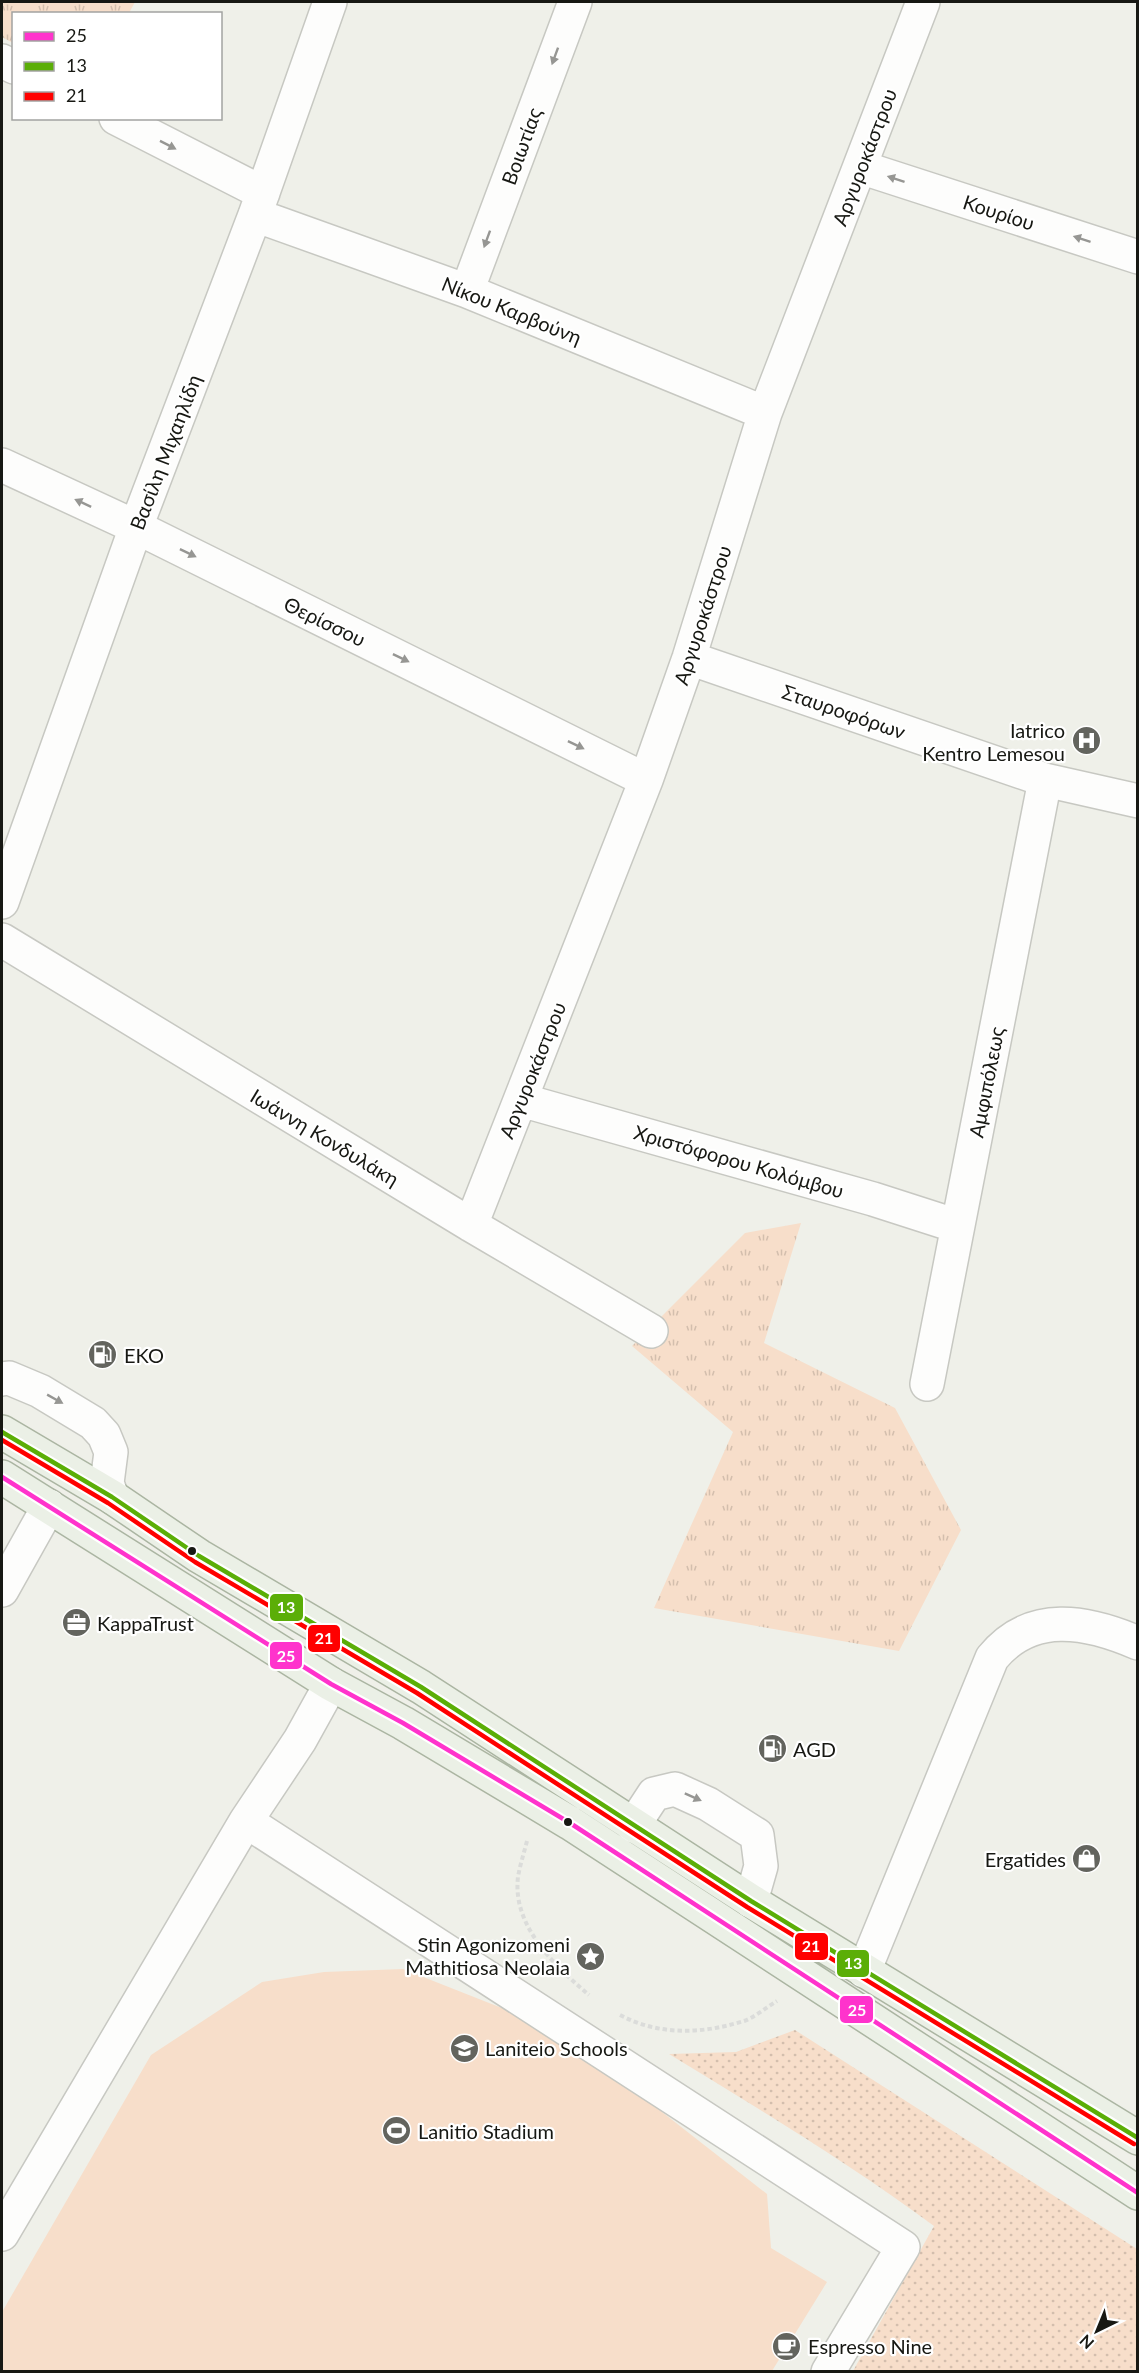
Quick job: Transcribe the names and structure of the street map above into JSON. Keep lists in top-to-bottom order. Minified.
{"streets":{"street":["Βοιωτίας","Αργυροκάστρου","Κουρίου","Νίκου Καρβούνη","Βασίλη Μιχαηλίδη","Θερίσσου","Σταυροφόρων","Αμφιπόλεως","Ιωάννη Κονδυλάκη","Χριστόφορου Κολόμβου"]},"crossings":[["Βοιωτίας","Νίκου Καρβούνη"],["Αργυροκάστρου","Κουρίου"],["Αργυροκάστρου","Νίκου Καρβούνη"],["Αργυροκάστρου","Θερίσσου"],["Αργυροκάστρου","Σταυροφόρων"],["Αργυροκάστρου","Ιωάννη Κονδυλάκη"],["Αργυροκάστρου","Χριστόφορου Κολόμβου"],["Νίκου Καρβούνη","Βασίλη Μιχαηλίδη"],["Βασίλη Μιχαηλίδη","Θερίσσου"],["Σταυροφόρων","Αμφιπόλεως"],["Αμφιπόλεως","Χριστόφορου Κολόμβου"]],"one_way":["Βοιωτίας","Κουρίου"],"places":{"hospital":["Iatrico Kentro Lemesou"],"fuel station":["EKO","AGD"],"office":["KappaTrust"],"shop":["Ergatides"],"place":["Stin Agonizomeni Mathitiosa Neolaia"],"school or university":["Laniteio Schools"],"sports":["Lanitio Stadium"],"cafe":["Espresso Nine"]},"lines":["transit line 13","transit line 21","transit line 25"],"legend":["25","13","21"],"north":"bottom left"}
